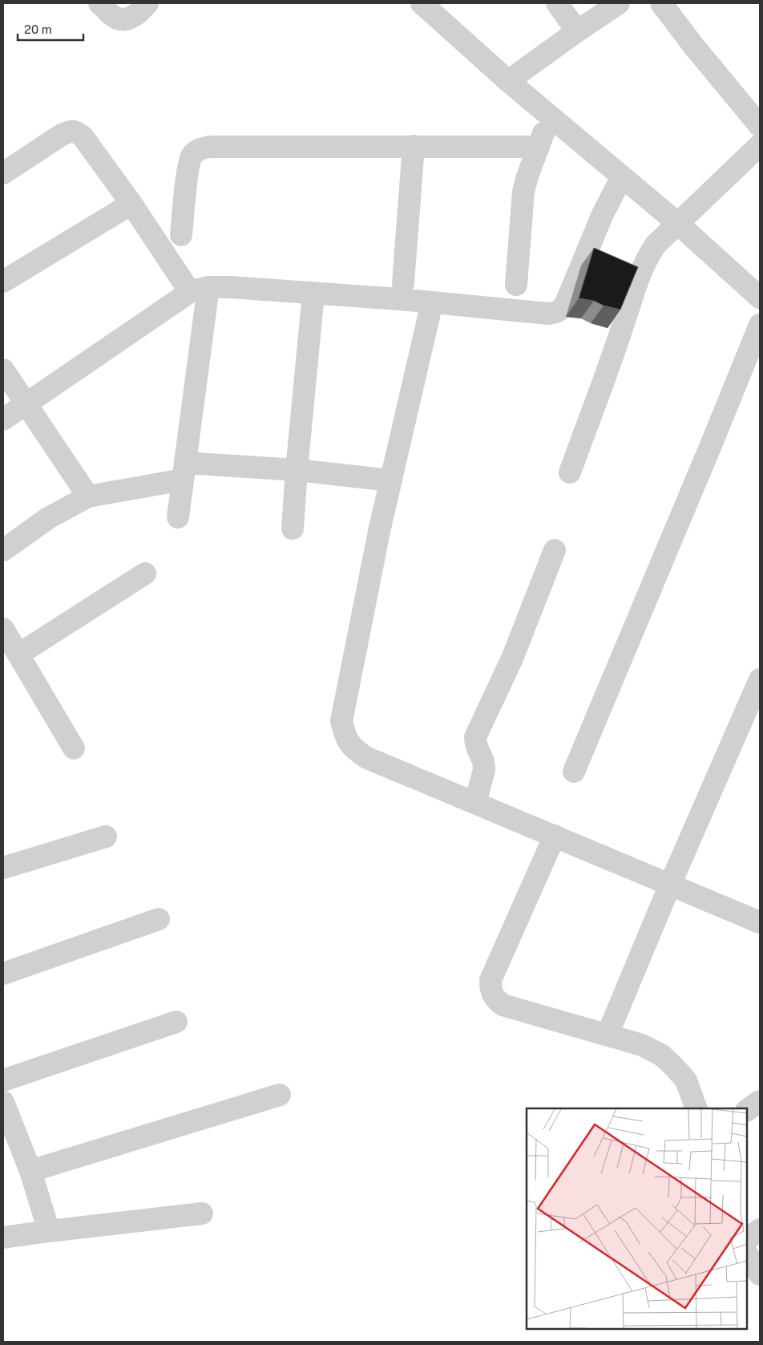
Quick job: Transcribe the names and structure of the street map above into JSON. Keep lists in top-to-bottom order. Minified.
{"scale_bar":"20 m"}
